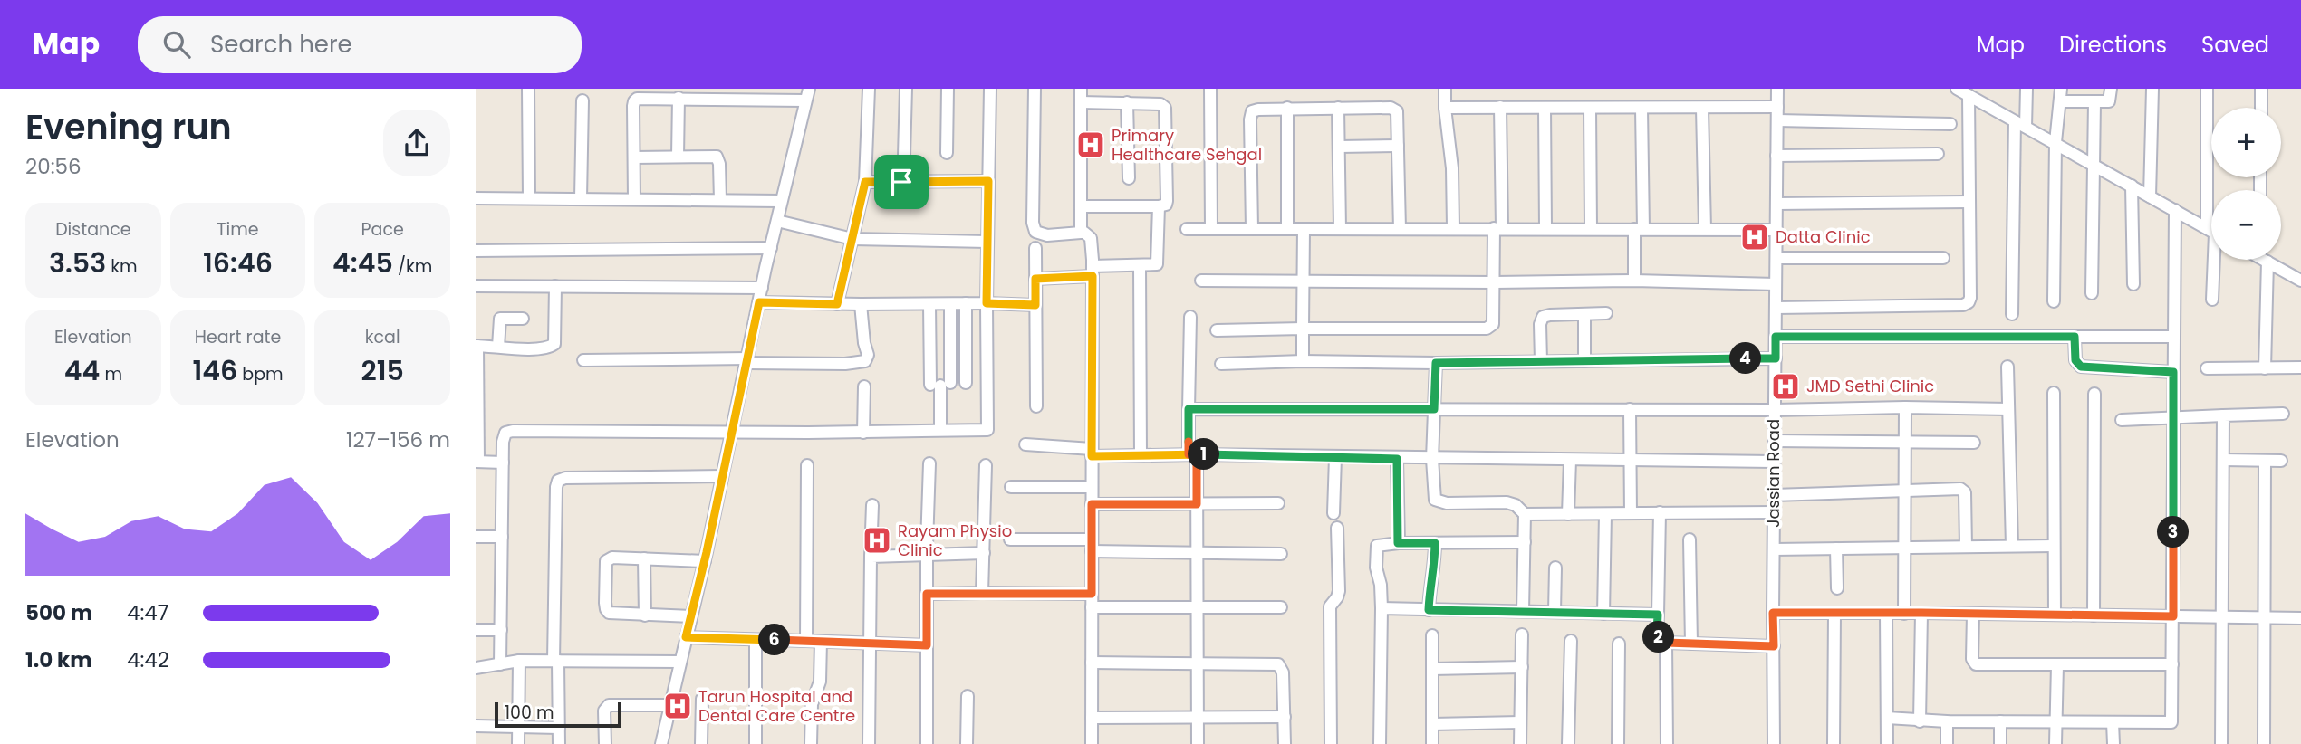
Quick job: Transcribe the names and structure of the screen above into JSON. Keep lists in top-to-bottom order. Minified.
{"streets":{"street":["Jassian Road"]},"places":{"hospital":["Primary Healthcare Sehgal","Datta Clinic","JMD Sethi Clinic","Rayam Physio Clinic","Tarun Hospital and Dental Care Centre"]},"scale_bar":"100 m","page":{"header":"Map","search":"Search here","nav":["Map","Directions","Saved"],"heading":["Evening run","20:56"],"map_buttons":["+","−"],"stats":[["Distance","3.53 km"],["Time","16:46"],["Pace","4:45 /km"],["Elevation","44 m"],["Heart rate","146 bpm"],["kcal","215"]],"pins":["4","1","3","2","6"],"chart":["Elevation","127–156 m"],"list":[{"name":"500 m","note":"4:47"},{"name":"1.0 km","note":"4:42"}],"scale":"100 m"}}
